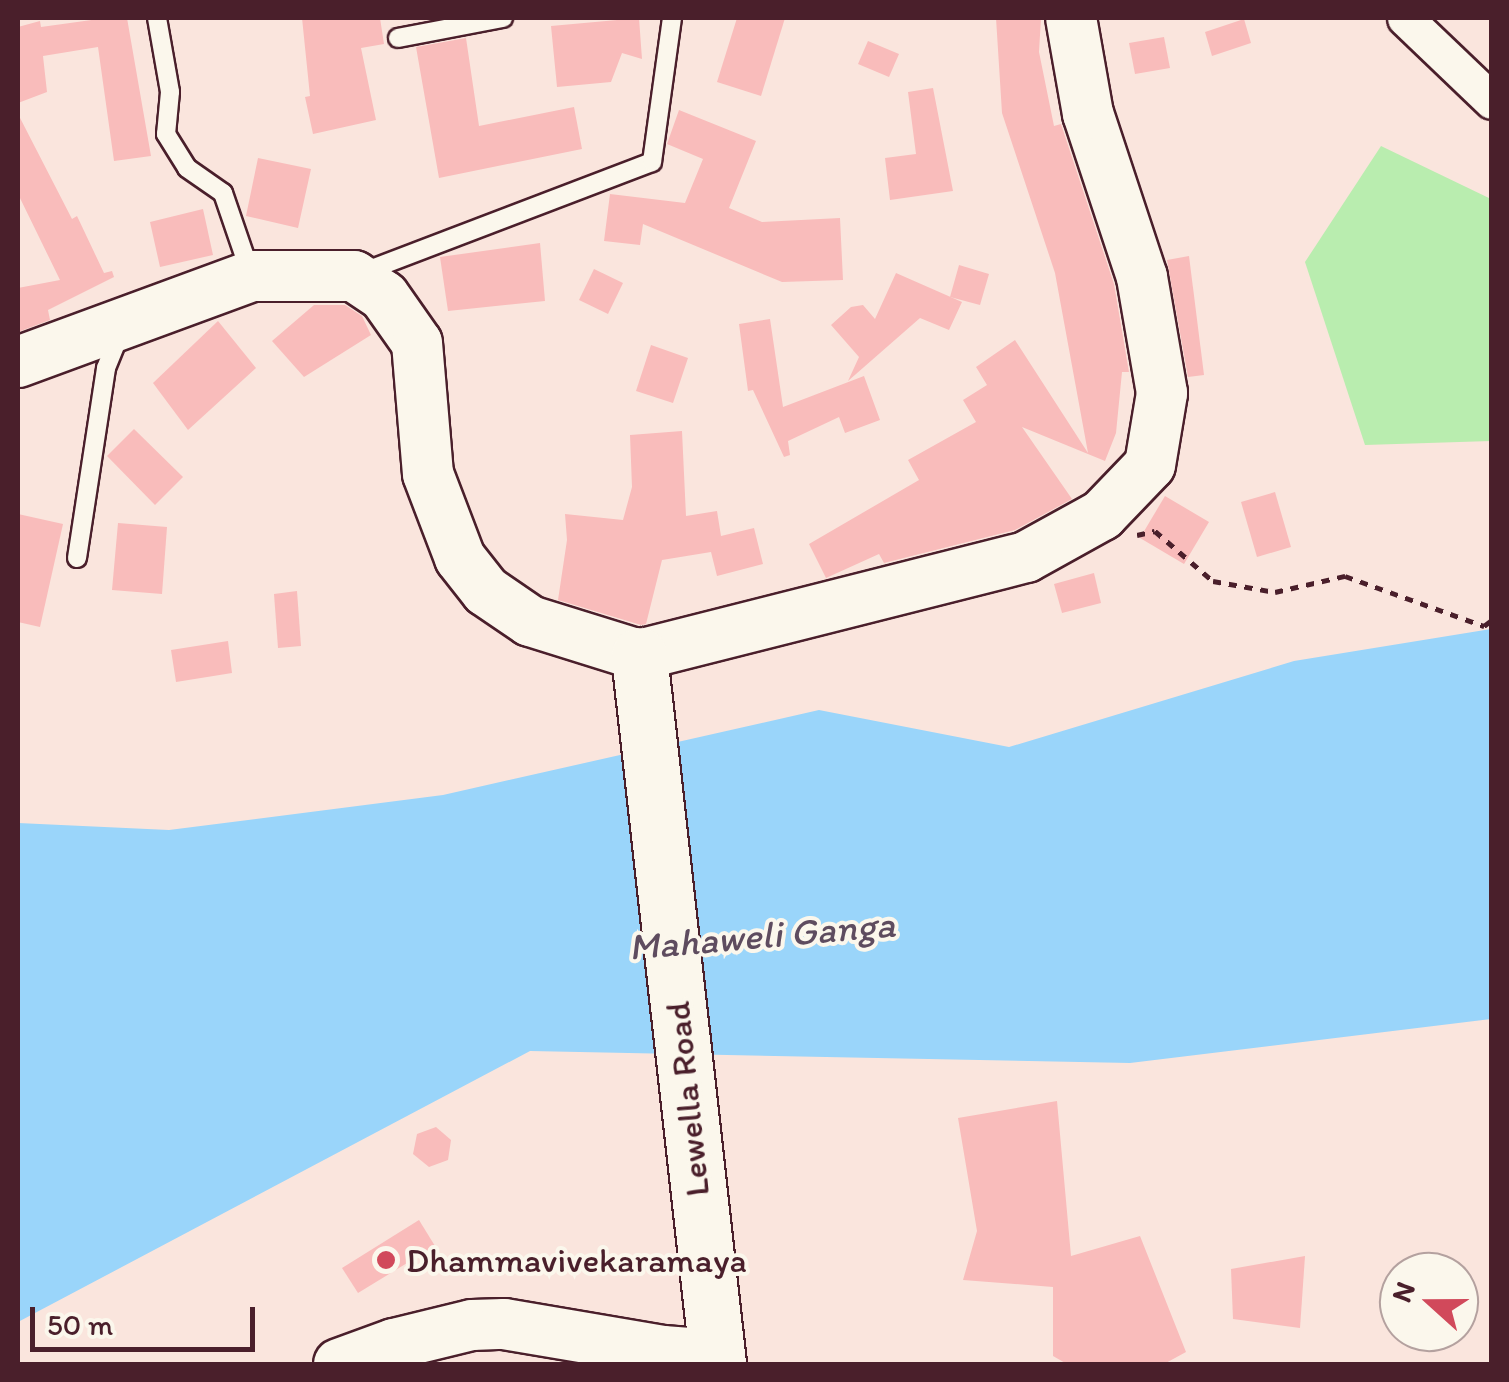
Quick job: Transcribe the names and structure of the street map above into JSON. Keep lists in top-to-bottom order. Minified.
{"streets":{"main road":["Lewella Road"]},"water":["Mahaweli Ganga"],"places":["Dhammavivekaramaya"],"scale_bar":"50 m","north":"left"}
